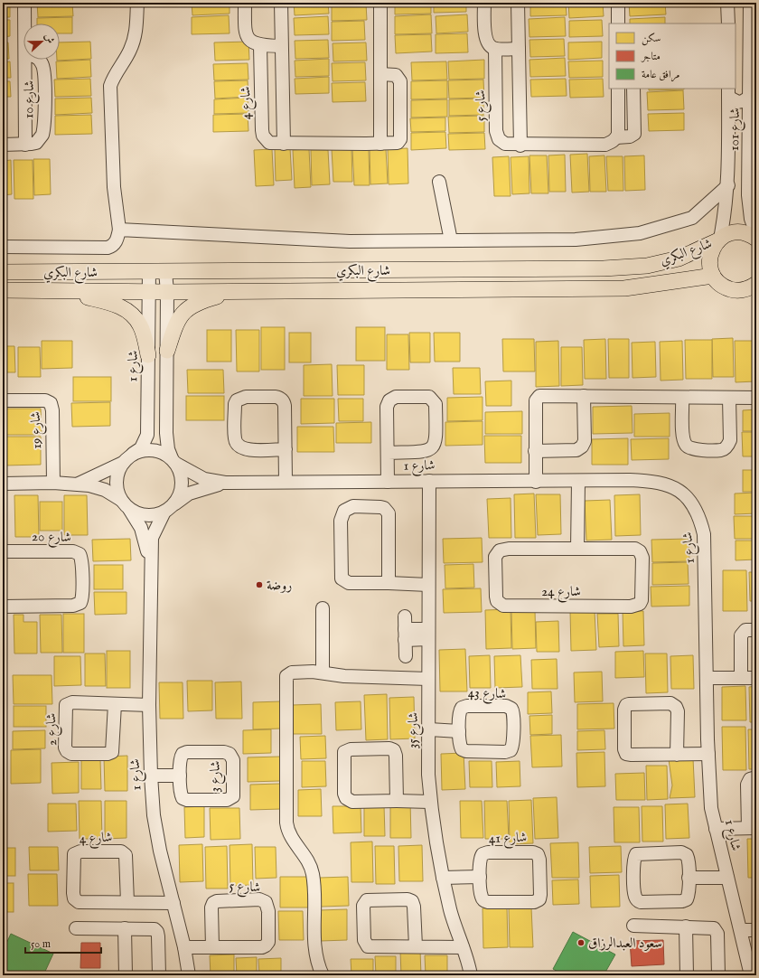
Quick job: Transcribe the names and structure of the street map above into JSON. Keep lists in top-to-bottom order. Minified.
{"streets":{"main road":["شارع البكري"],"street":["شارع 10","شارع 4","شارع 5","شارع 101","شارع 1","شارع 19","شارع 20","شارع 24","شارع 43","شارع 2","شارع 35","شارع 3","شارع 41"]},"crossings":[["شارع 4","شارع 1"],["شارع 5","شارع 1"],["شارع 101","شارع البكري"],["شارع البكري","شارع 1"],["شارع 1","شارع 19"],["شارع 1","شارع 2"],["شارع 1","شارع 35"]],"places":["روضة","سعود العبدالرزاق"],"legend":["سكن","متاجر","مرافق عامة"],"scale_bar":"50 m","north":"right"}
